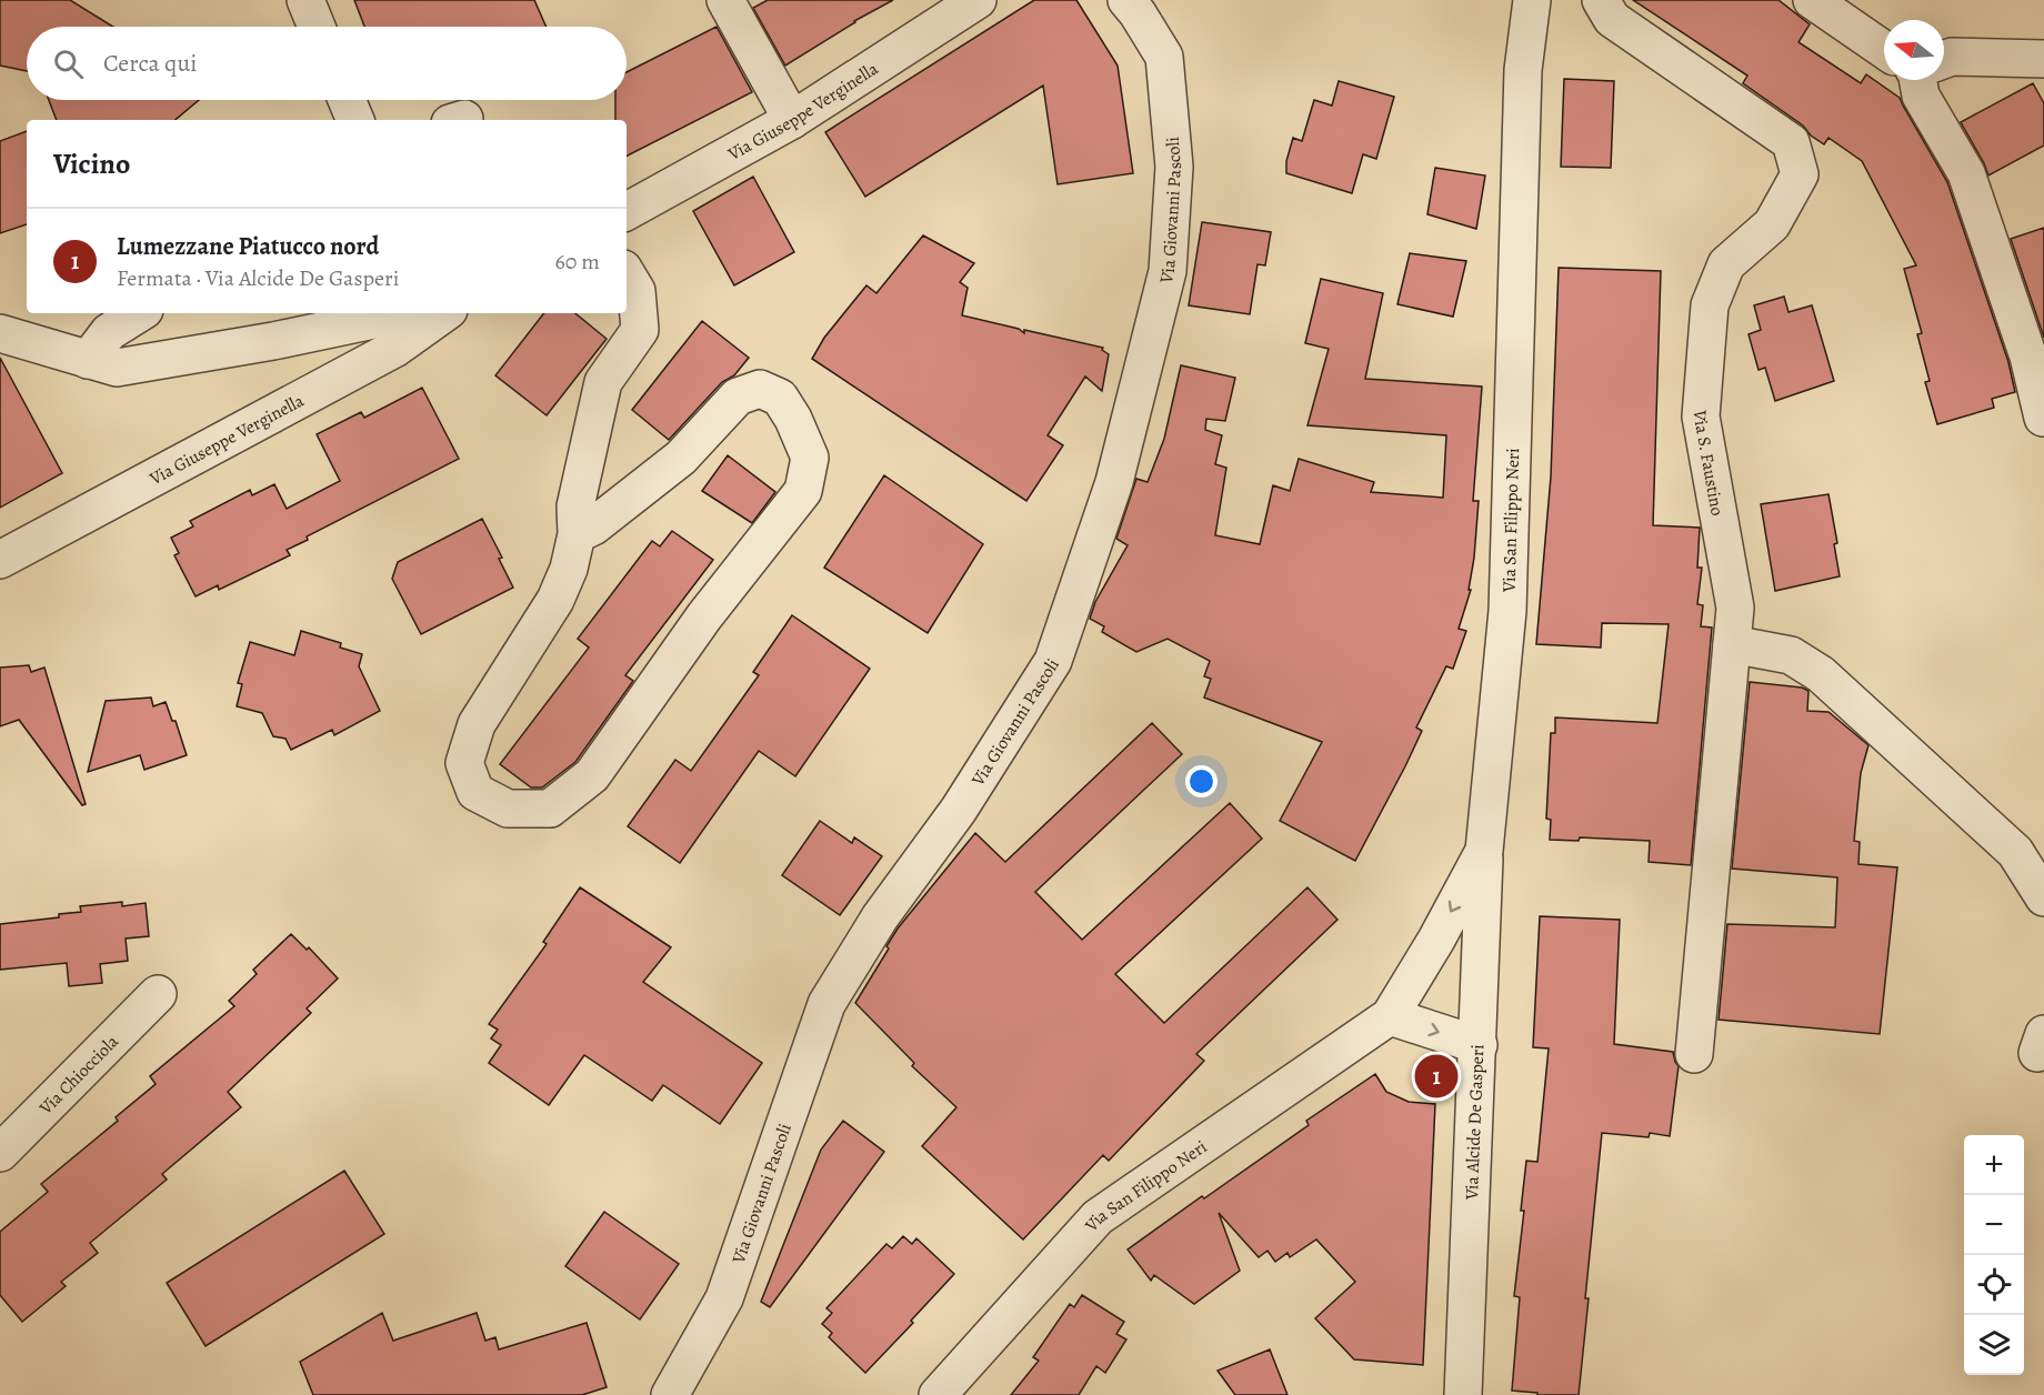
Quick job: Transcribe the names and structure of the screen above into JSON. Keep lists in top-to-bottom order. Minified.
{"streets":{"street":["Via Giuseppe Verginella","Via Giovanni Pascoli","Via S. Faustino","Via San Filippo Neri","Via Chiocciola","Via Alcide De Gasperi"]},"crossings":[["Via San Filippo Neri","Via Alcide De Gasperi"]],"north":"left","page":{"search":"Cerca qui","heading":"Vicino","list":[{"mark":"1","name":"Lumezzane Piatucco nord","note":"Fermata · Via Alcide De Gasperi","value":"60 m"}],"pins":"1","map_buttons":["+","−"]}}
